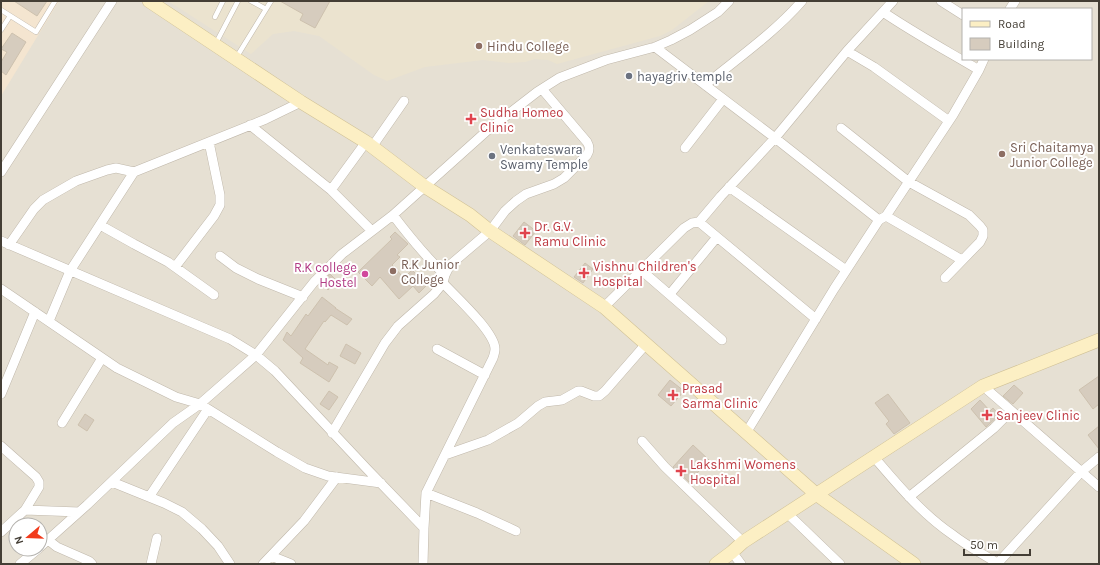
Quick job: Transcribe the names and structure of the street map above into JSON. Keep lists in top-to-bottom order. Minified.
{"places":{"other":["Hindu College","hayagriv temple","Sri Chaitamya Junior College","Venkateswara Swamy Temple","R.K Junior College","R.K college Hostel"],"health":["Sudha Homeo Clinic","Dr. G.V. Ramu Clinic","Vishnu Children's Hospital","Prasad Sarma Clinic","Sanjeev Clinic","Lakshmi Womens Hospital"]},"legend":["Road","Building"],"scale_bar":"50 m","north":"left"}
